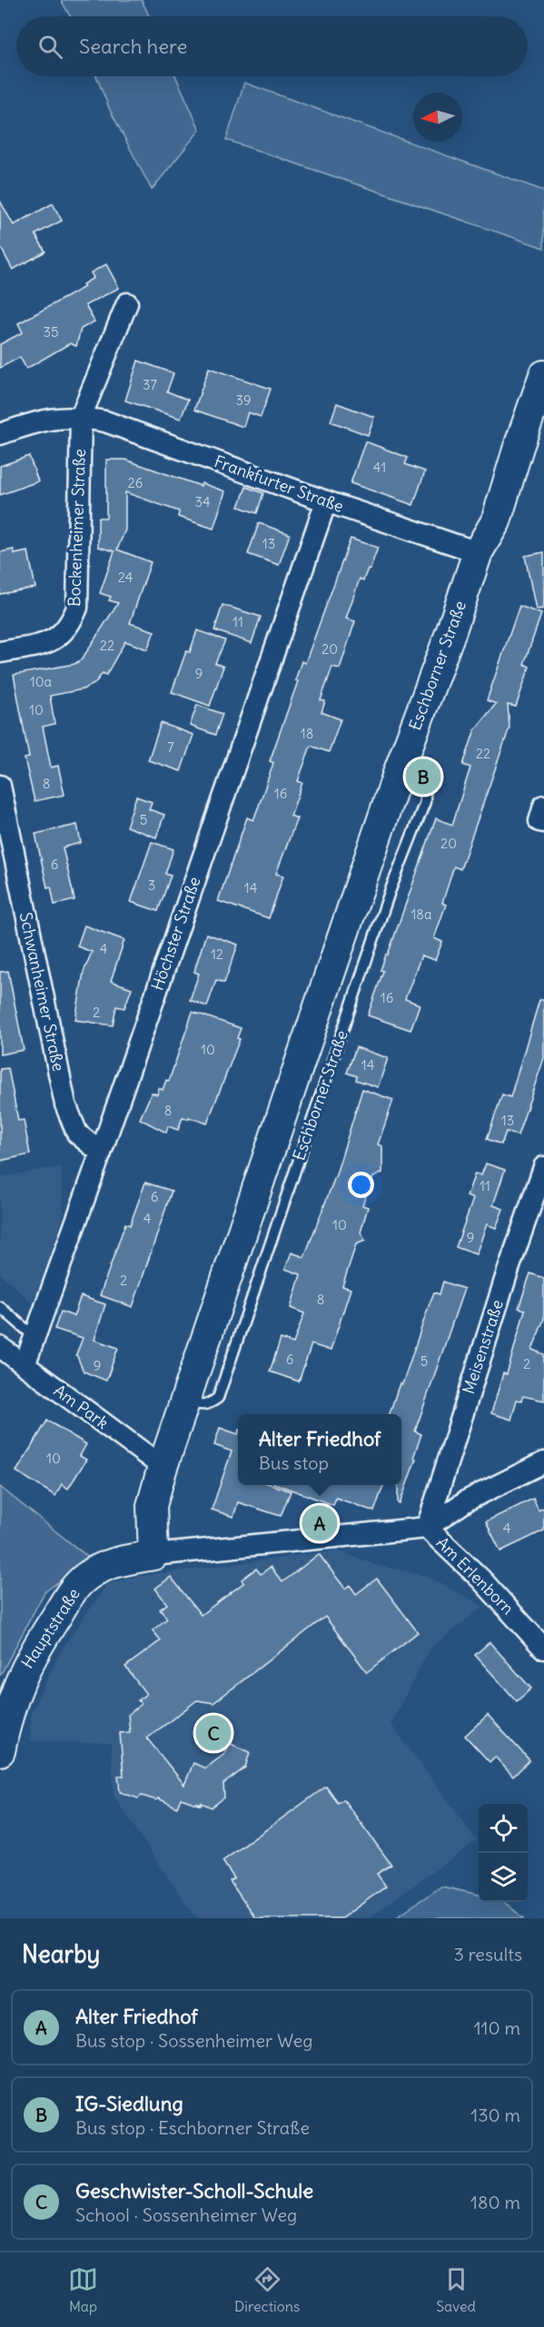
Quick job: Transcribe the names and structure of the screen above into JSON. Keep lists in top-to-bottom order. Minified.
{"streets":{"street":["Frankfurter Straße","Bockenheimer Straße","Eschborner Straße","Höchster Straße","Schwanheimer Straße","Meisenstraße","Am Park","Am Erlenborn","Hauptstraße"]},"crossings":[["Frankfurter Straße","Bockenheimer Straße"],["Frankfurter Straße","Eschborner Straße"],["Frankfurter Straße","Höchster Straße"],["Eschborner Straße","Am Park"],["Eschborner Straße","Hauptstraße"],["Höchster Straße","Schwanheimer Straße"],["Höchster Straße","Am Park"],["Meisenstraße","Am Erlenborn"]],"house_numbers":["35","37","39","41","26","34","13","24","11","22","20","9","10a","10","18","7","22","8","16","5","20","6","3","14","18a","4","12","16","2","10","14","8","13","11","6","4","10","9","2","8","6","5","2","9","10","4"],"north":"left","page":{"search":"Search here","pins":["B","A","C"],"popup":["Alter Friedhof","Bus stop"],"heading":["Nearby","3 results"],"list":[{"mark":"A","name":"Alter Friedhof","note":"Bus stop · Sossenheimer Weg","value":"110 m"},{"mark":"B","name":"IG-Siedlung","note":"Bus stop · Eschborner Straße","value":"130 m"},{"mark":"C","name":"Geschwister-Scholl-Schule","note":"School · Sossenheimer Weg","value":"180 m"}],"nav":["Map","Directions","Saved"]}}
